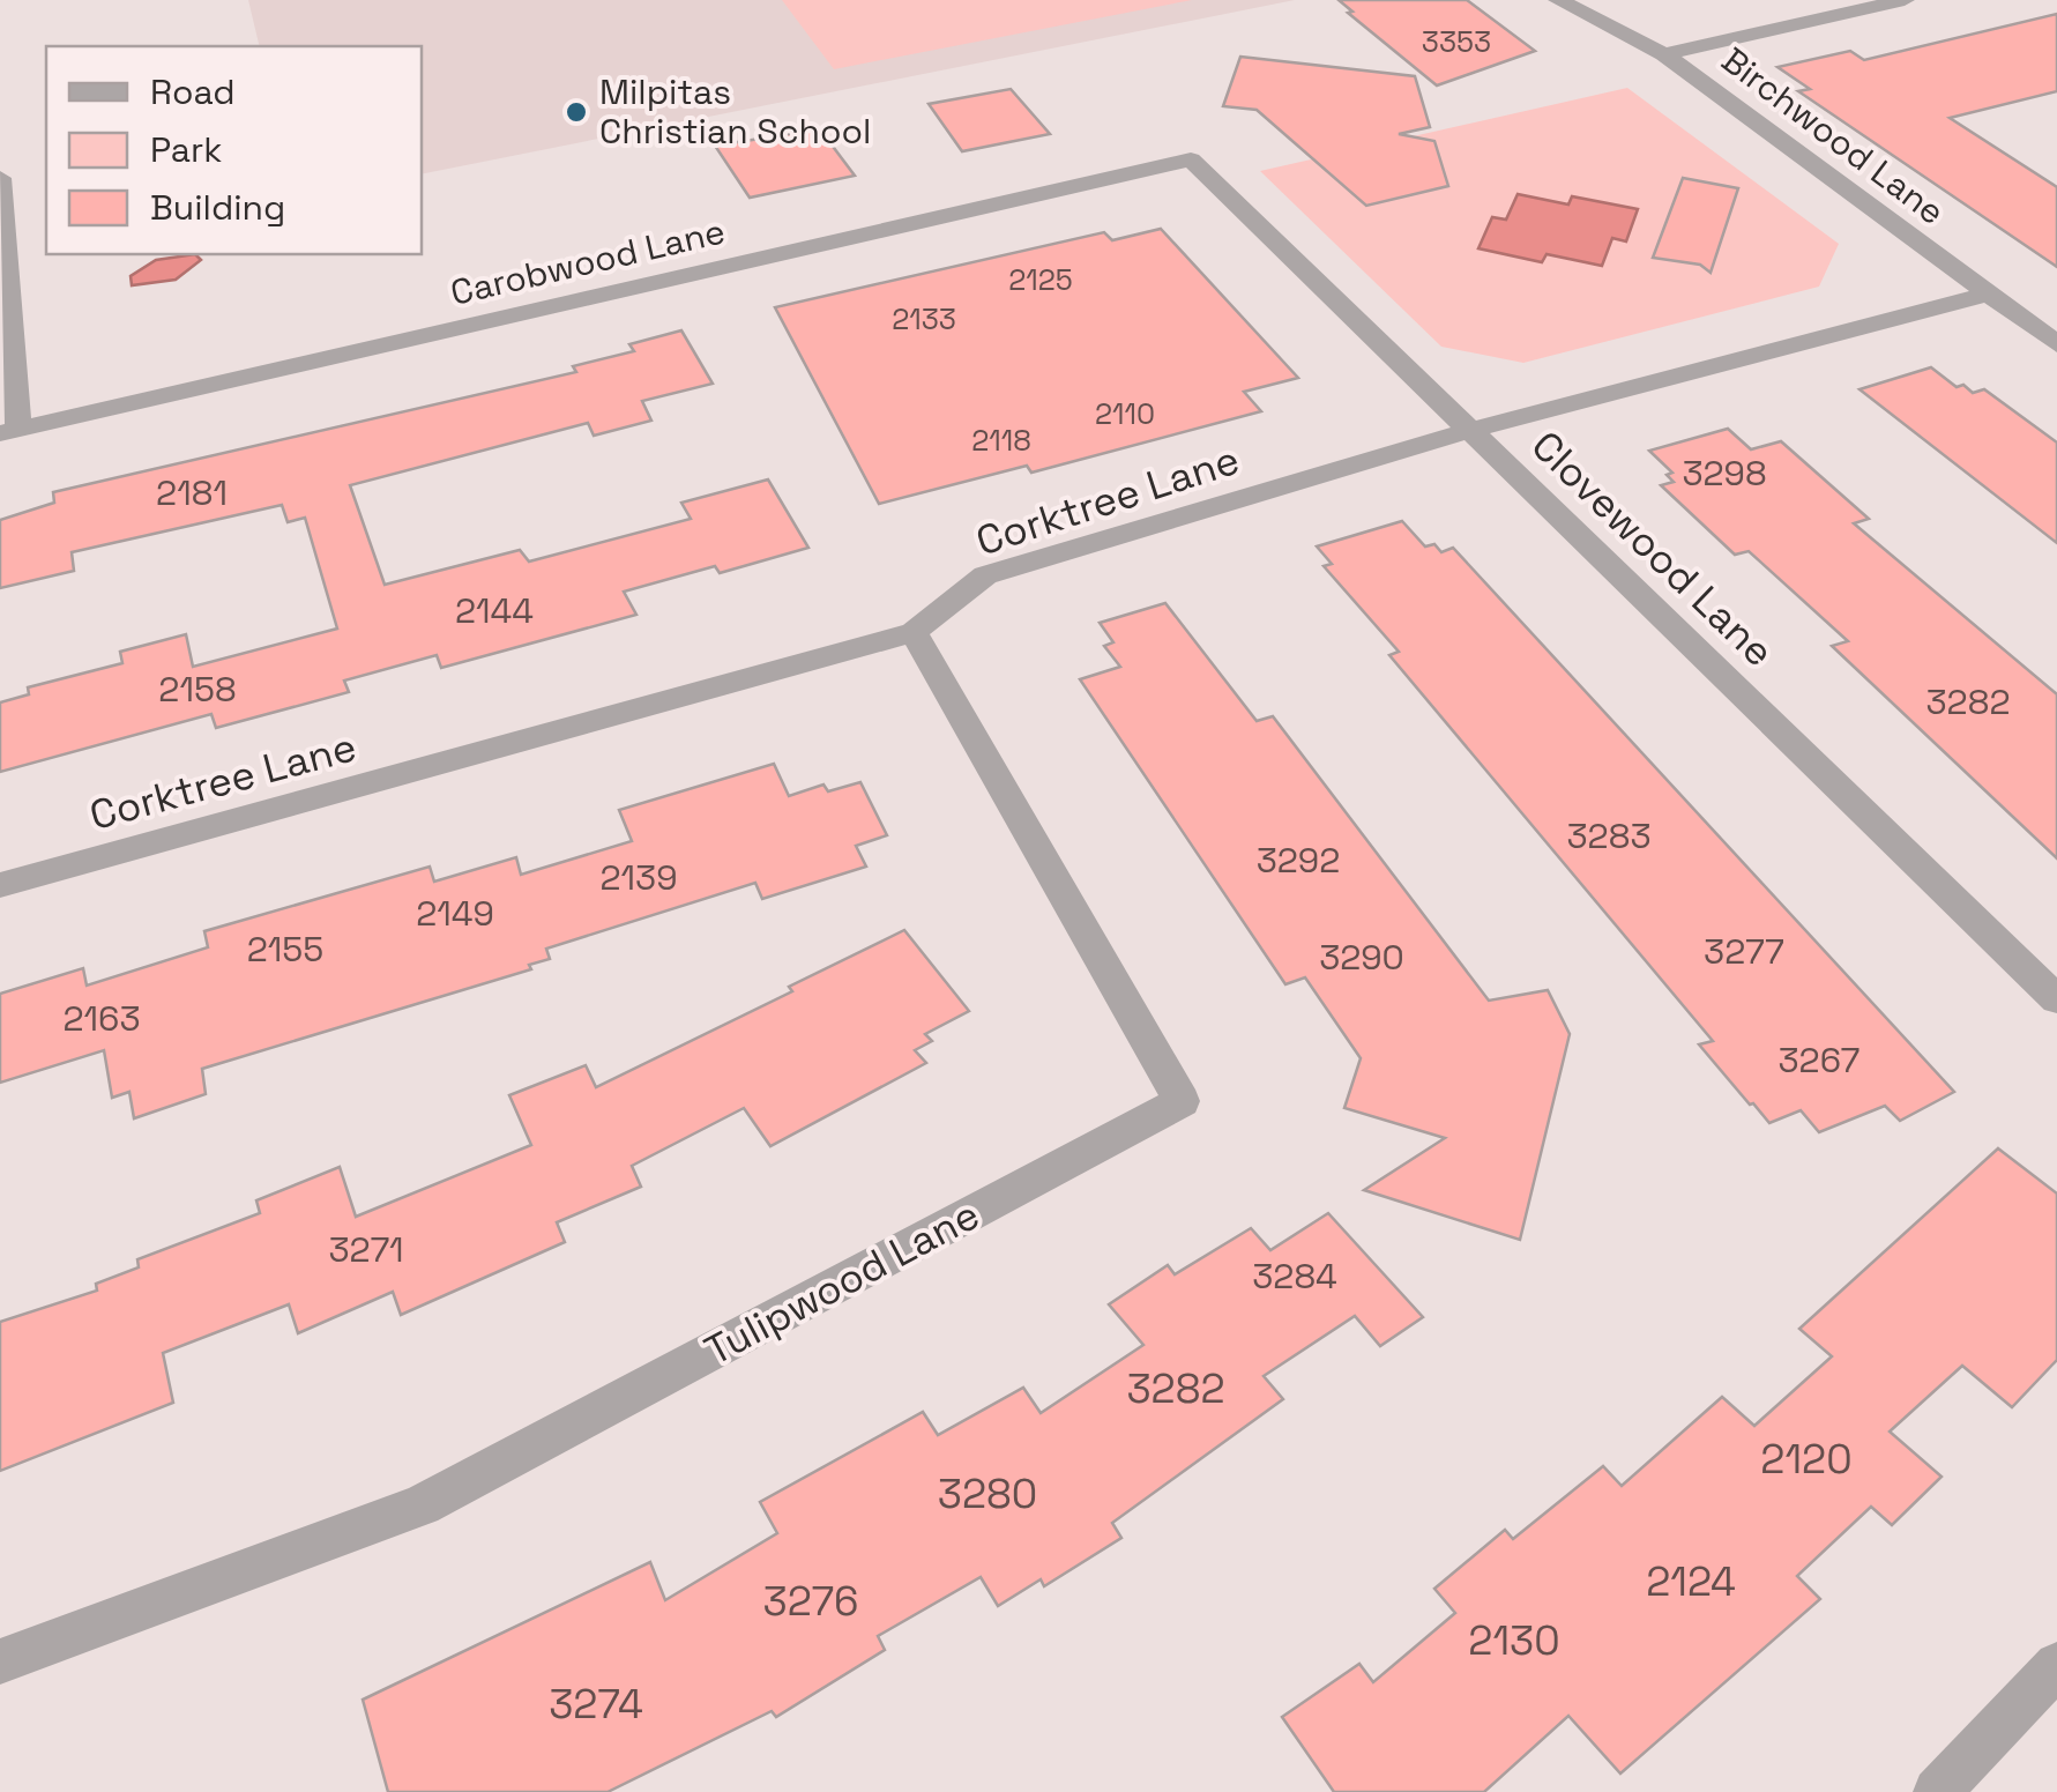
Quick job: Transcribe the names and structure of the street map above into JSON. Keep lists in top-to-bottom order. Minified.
{"streets":{"street":["Birchwood Lane","Carobwood Lane","Corktree Lane","Clovewood Lane","Tulipwood Lane"]},"crossings":[["Birchwood Lane","Corktree Lane"],["Carobwood Lane","Clovewood Lane"],["Corktree Lane","Clovewood Lane"],["Corktree Lane","Tulipwood Lane"]],"places":["Milpitas Christian School"],"house_numbers":["3353","2125","2133","2110","2118","3298","2181","2144","2158","3282","3283","3292","2139","2149","2155","3277","3290","2163","3267","3271","3284","3282","2120","3280","2124","3276","2130","3274"],"legend":["Road","Park","Building"]}
